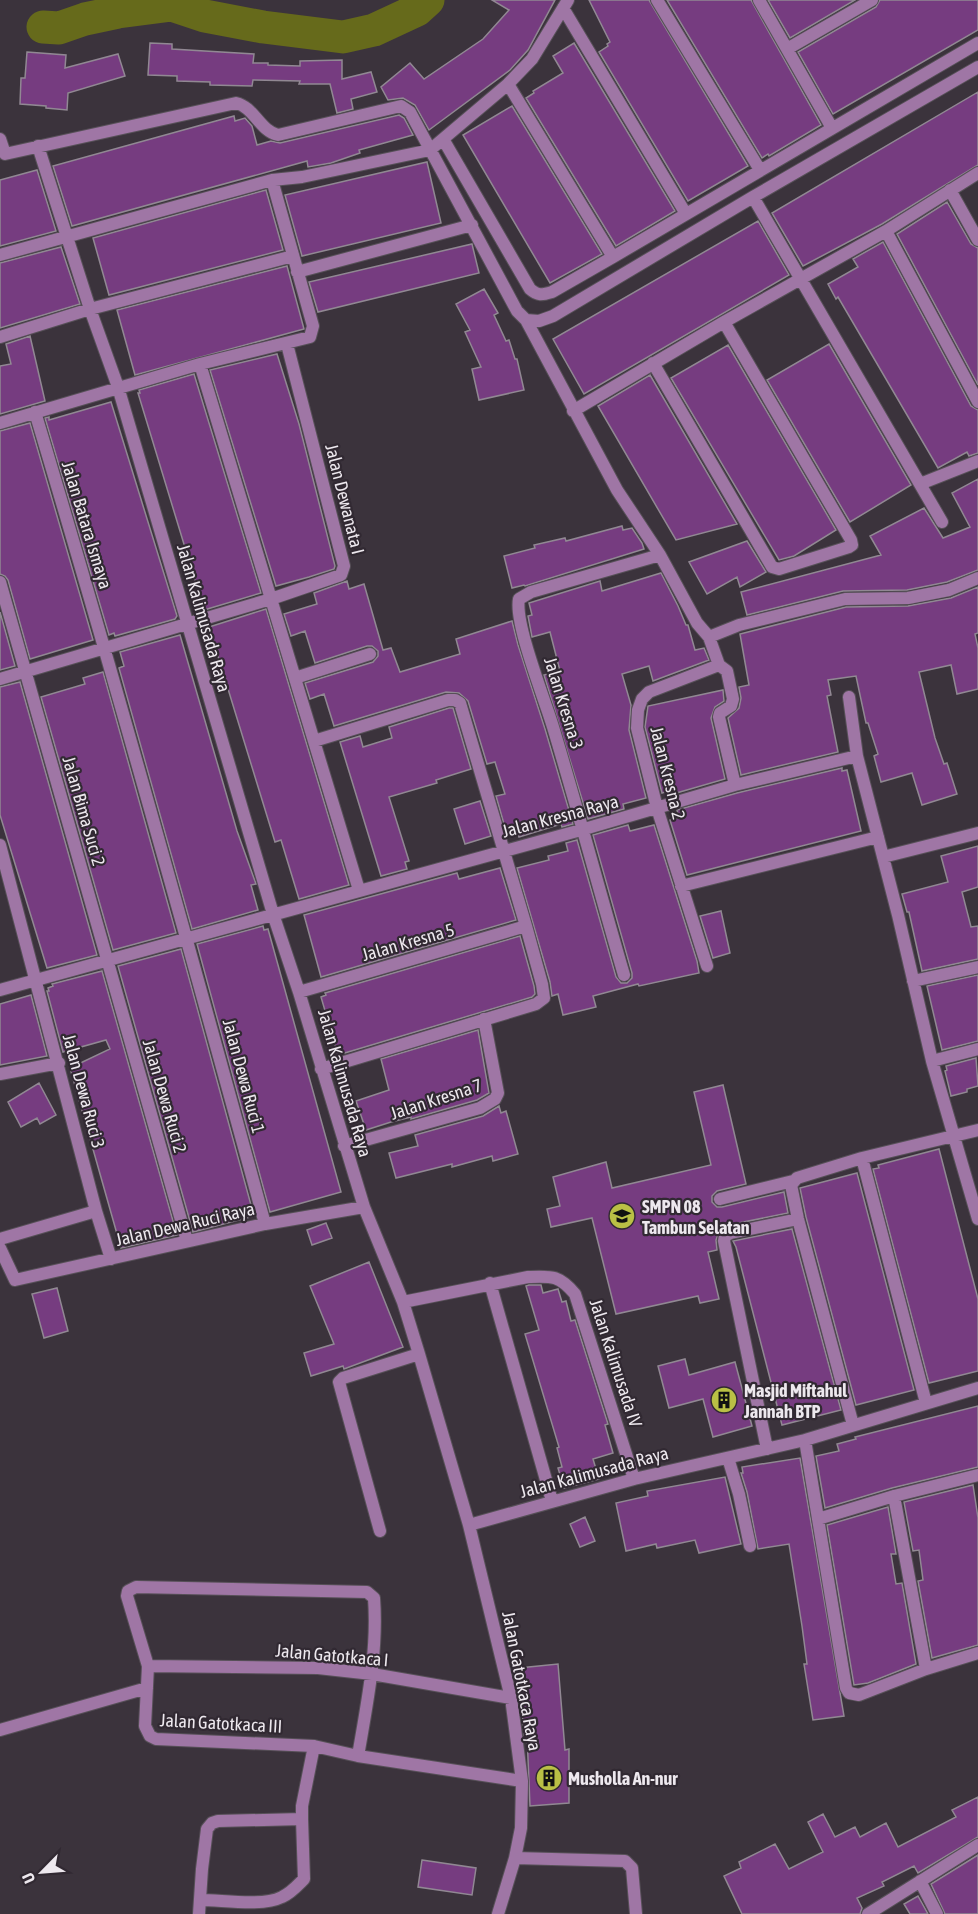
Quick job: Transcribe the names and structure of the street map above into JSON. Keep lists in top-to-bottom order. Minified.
{"streets":{"street":["Jalan Dewanata I","Jalan Batara Ismaya","Jalan Kalimusada Raya","Jalan Kresna 3","Jalan Kresna 2","Jalan Bima Suci 2","Jalan Kresna Raya","Jalan Kresna 5","Jalan Dewa Ruci 1","Jalan Dewa Ruci 3","Jalan Dewa Ruci 2","Jalan Kresna 7","Jalan Dewa Ruci Raya","Jalan Kalimusada IV","Jalan Gatotkaca I","Jalan Gatotkaca Raya","Jalan Gatotkaca III"]},"crossings":[["Jalan Dewanata I","Jalan Batara Ismaya"],["Jalan Dewanata I","Jalan Kalimusada Raya"],["Jalan Dewanata I","Jalan Bima Suci 2"],["Jalan Batara Ismaya","Jalan Kresna Raya"],["Jalan Batara Ismaya","Jalan Dewa Ruci 1"],["Jalan Kalimusada Raya","Jalan Kresna Raya"],["Jalan Kalimusada Raya","Jalan Kresna 5"],["Jalan Kalimusada Raya","Jalan Kresna 7"],["Jalan Kalimusada Raya","Jalan Dewa Ruci Raya"],["Jalan Kalimusada Raya","Jalan Kalimusada IV"],["Jalan Kalimusada Raya","Jalan Gatotkaca Raya"],["Jalan Kresna 3","Jalan Kresna Raya"],["Jalan Kresna 2","Jalan Kresna Raya"],["Jalan Bima Suci 2","Jalan Kresna Raya"],["Jalan Bima Suci 2","Jalan Dewa Ruci 2"],["Jalan Kresna Raya","Jalan Dewa Ruci 1"],["Jalan Kresna Raya","Jalan Dewa Ruci 3"],["Jalan Kresna Raya","Jalan Dewa Ruci 2"],["Jalan Dewa Ruci 1","Jalan Dewa Ruci Raya"],["Jalan Dewa Ruci 3","Jalan Dewa Ruci Raya"],["Jalan Dewa Ruci 2","Jalan Dewa Ruci Raya"],["Jalan Gatotkaca I","Jalan Gatotkaca Raya"],["Jalan Gatotkaca I","Jalan Gatotkaca III"],["Jalan Gatotkaca Raya","Jalan Gatotkaca III"]],"places":{"school or university":["SMPN 08 Tambun Selatan"],"building":["Masjid Miftahul Jannah BTP","Musholla An-nur"]},"north":"bottom left"}
